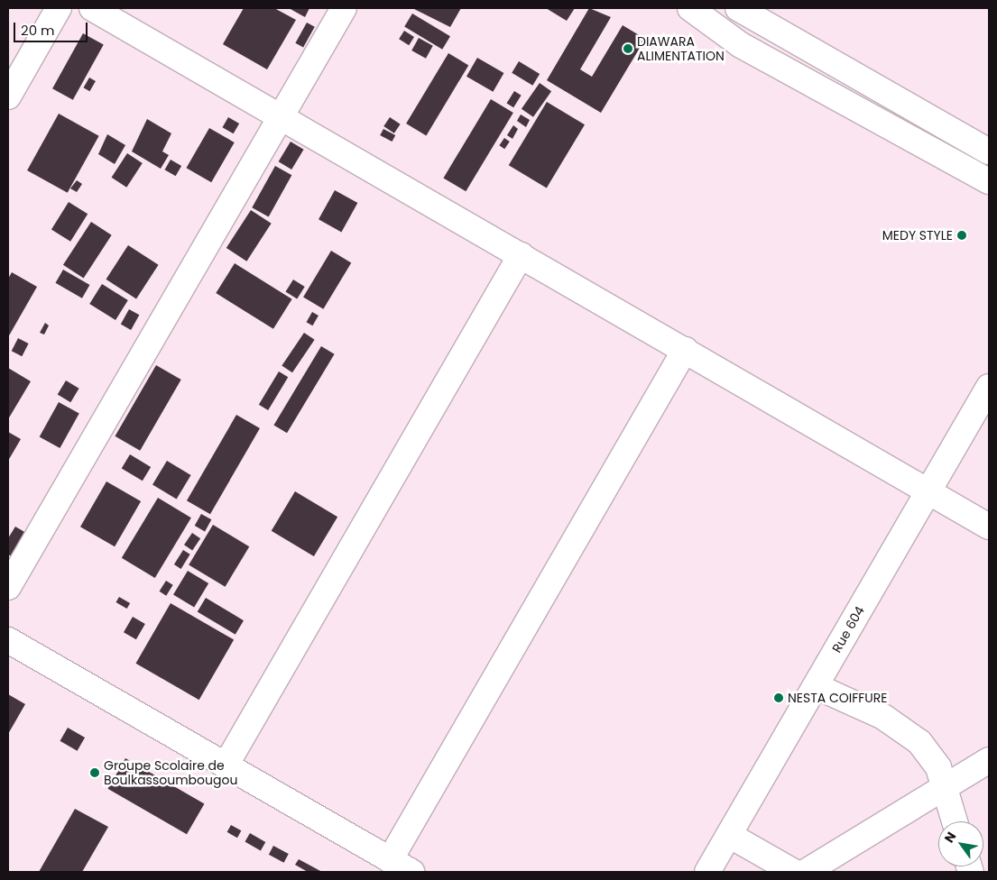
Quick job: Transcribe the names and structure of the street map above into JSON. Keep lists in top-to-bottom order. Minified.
{"streets":{"street":["Rue 604"]},"places":["DIAWARA ALIMENTATION","MEDY STYLE","NESTA COIFFURE","Groupe Scolaire de Boulkassoumbougou"],"scale_bar":"20 m","north":"top left"}
